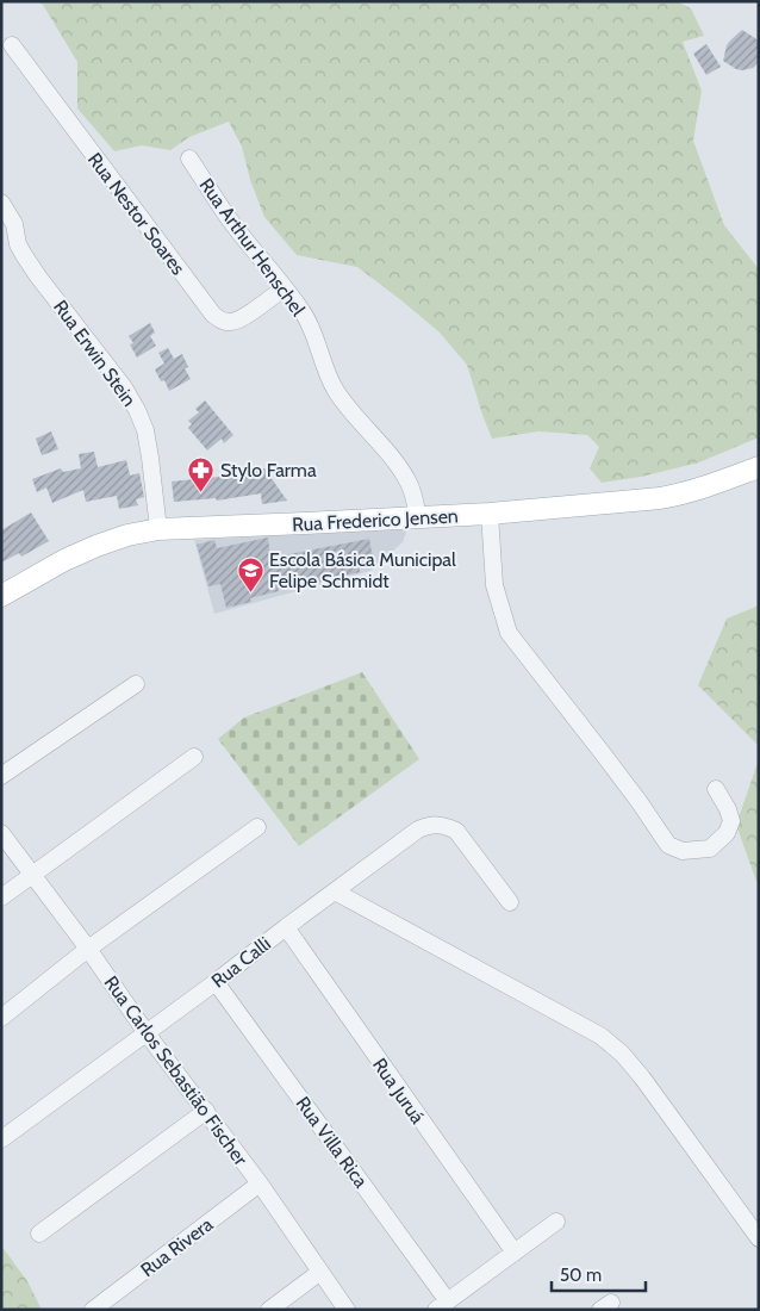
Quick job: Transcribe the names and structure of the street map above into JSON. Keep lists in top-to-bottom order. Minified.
{"streets":{"main road":["Rua Frederico Jensen"],"street":["Rua Nestor Soares","Rua Arthur Henschel","Rua Erwin Stein","Rua Calli","Rua Carlos Sebastião Fischer","Rua Juruá","Rua Villa Rica","Rua Rivera"]},"crossings":[["Rua Nestor Soares","Rua Arthur Henschel"],["Rua Arthur Henschel","Rua Frederico Jensen"],["Rua Erwin Stein","Rua Frederico Jensen"],["Rua Calli","Rua Carlos Sebastião Fischer"],["Rua Calli","Rua Juruá"],["Rua Calli","Rua Villa Rica"],["Rua Carlos Sebastião Fischer","Rua Rivera"]],"places":{"pharmacy":["Stylo Farma"],"school or university":["Escola Básica Municipal Felipe Schmidt"]},"scale_bar":"50 m"}
